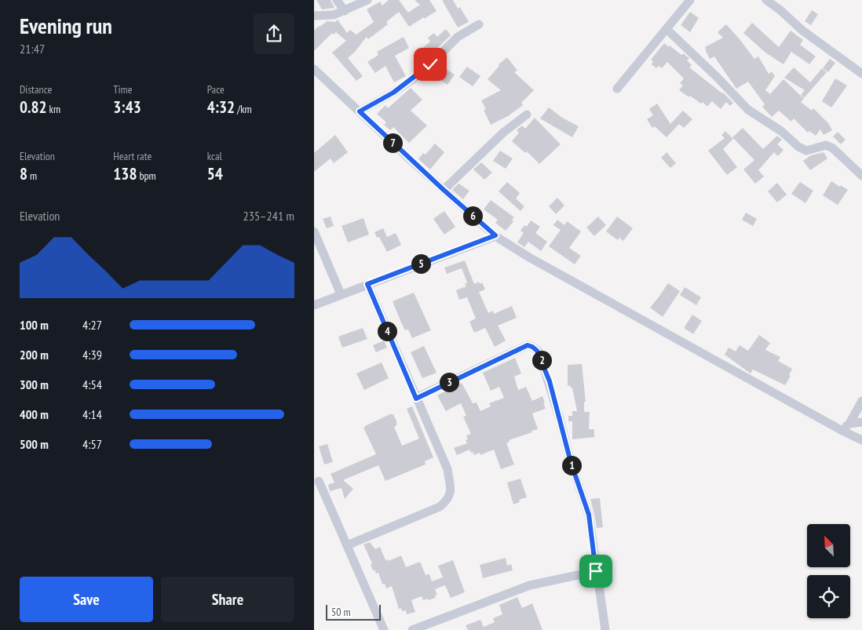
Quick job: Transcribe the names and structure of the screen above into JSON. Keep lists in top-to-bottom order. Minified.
{"scale_bar":"50 m","north":"top left","page":{"heading":["Evening run","21:47"],"stats":[["Distance","0.82 km"],["Time","3:43"],["Pace","4:32 /km"],["Elevation","8 m"],["Heart rate","138 bpm"],["kcal","54"]],"pins":["7","6","5","4","2","3","1"],"chart":["Elevation","235–241 m"],"list":[{"name":"100 m","note":"4:27"},{"name":"200 m","note":"4:39"},{"name":"300 m","note":"4:54"},{"name":"400 m","note":"4:14"},{"name":"500 m","note":"4:57"}],"buttons":["Save","Share"],"scale":"50 m"}}
